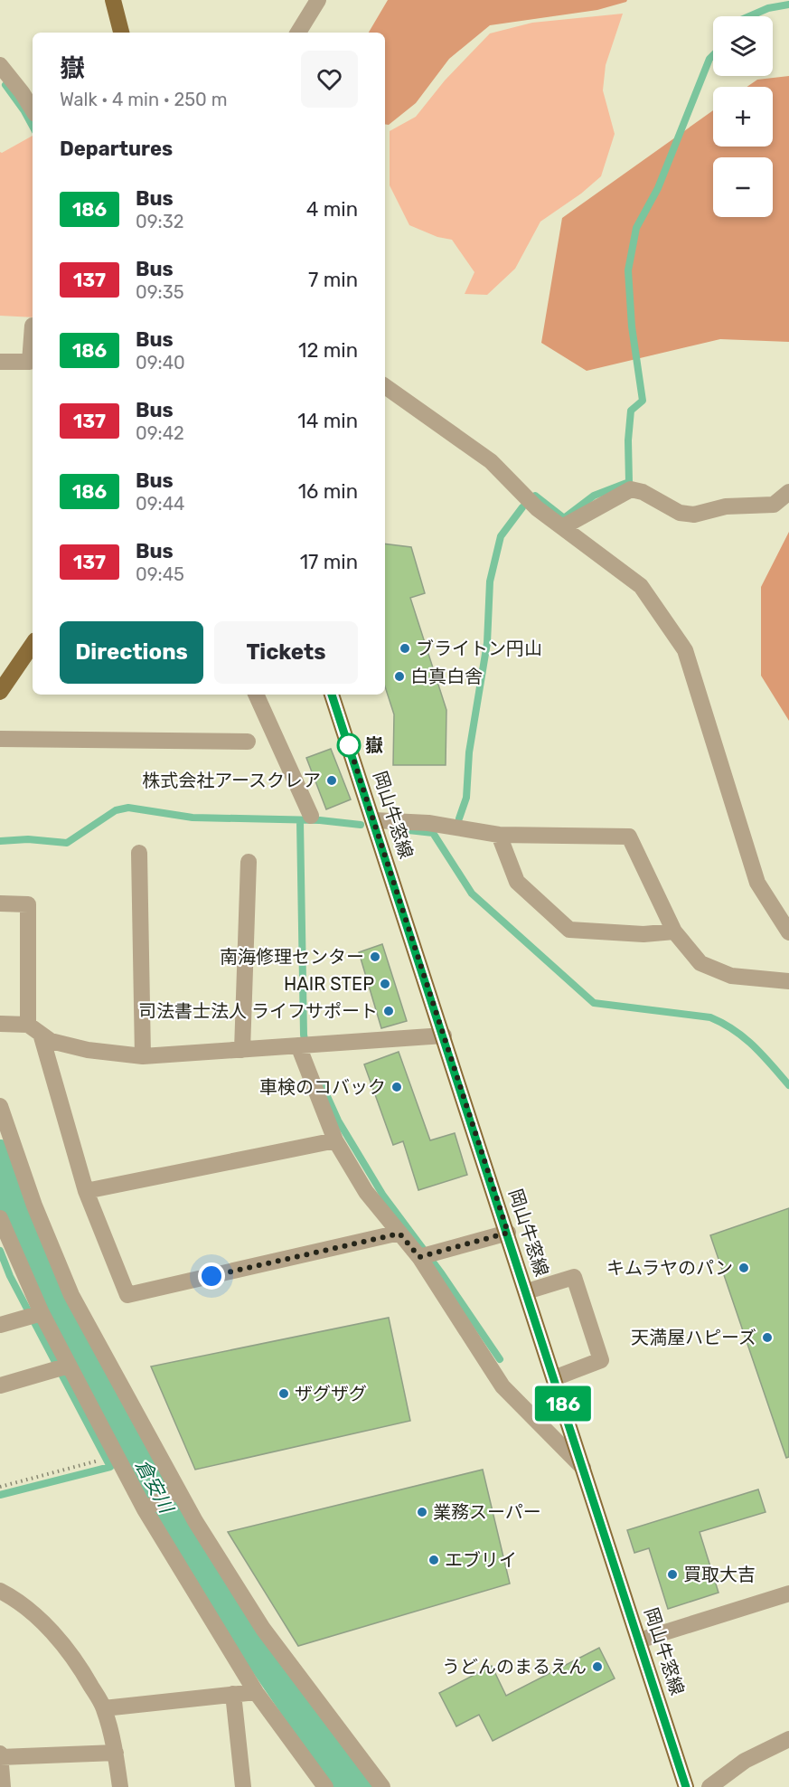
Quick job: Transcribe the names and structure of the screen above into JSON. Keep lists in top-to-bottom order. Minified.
{"streets":{"main road":["岡山牛窓線"]},"water":["倉安川"],"places":["ブライトン円山","白真白舎","嶽","株式会社アースクレア","南海修理センター","HAIR STEP","司法書士法人 ライフサポート","車検のコバック","キムラヤのパン","天満屋ハピーズ","ザグザグ","業務スーパー","エブリイ","買取大吉","うどんのまるえん"],"lines":["bus line 186"],"page":{"on_map":"186","map_buttons":["+","−"],"heading":[["嶽","Walk · 4 min · 250 m"],"Departures"],"list":[{"mark":"186","name":"Bus","note":"09:32","value":"4 min"},{"mark":"137","name":"Bus","note":"09:35","value":"7 min"},{"mark":"186","name":"Bus","note":"09:40","value":"12 min"},{"mark":"137","name":"Bus","note":"09:42","value":"14 min"},{"mark":"186","name":"Bus","note":"09:44","value":"16 min"},{"mark":"137","name":"Bus","note":"09:45","value":"17 min"}],"buttons":["Directions","Tickets"]}}
